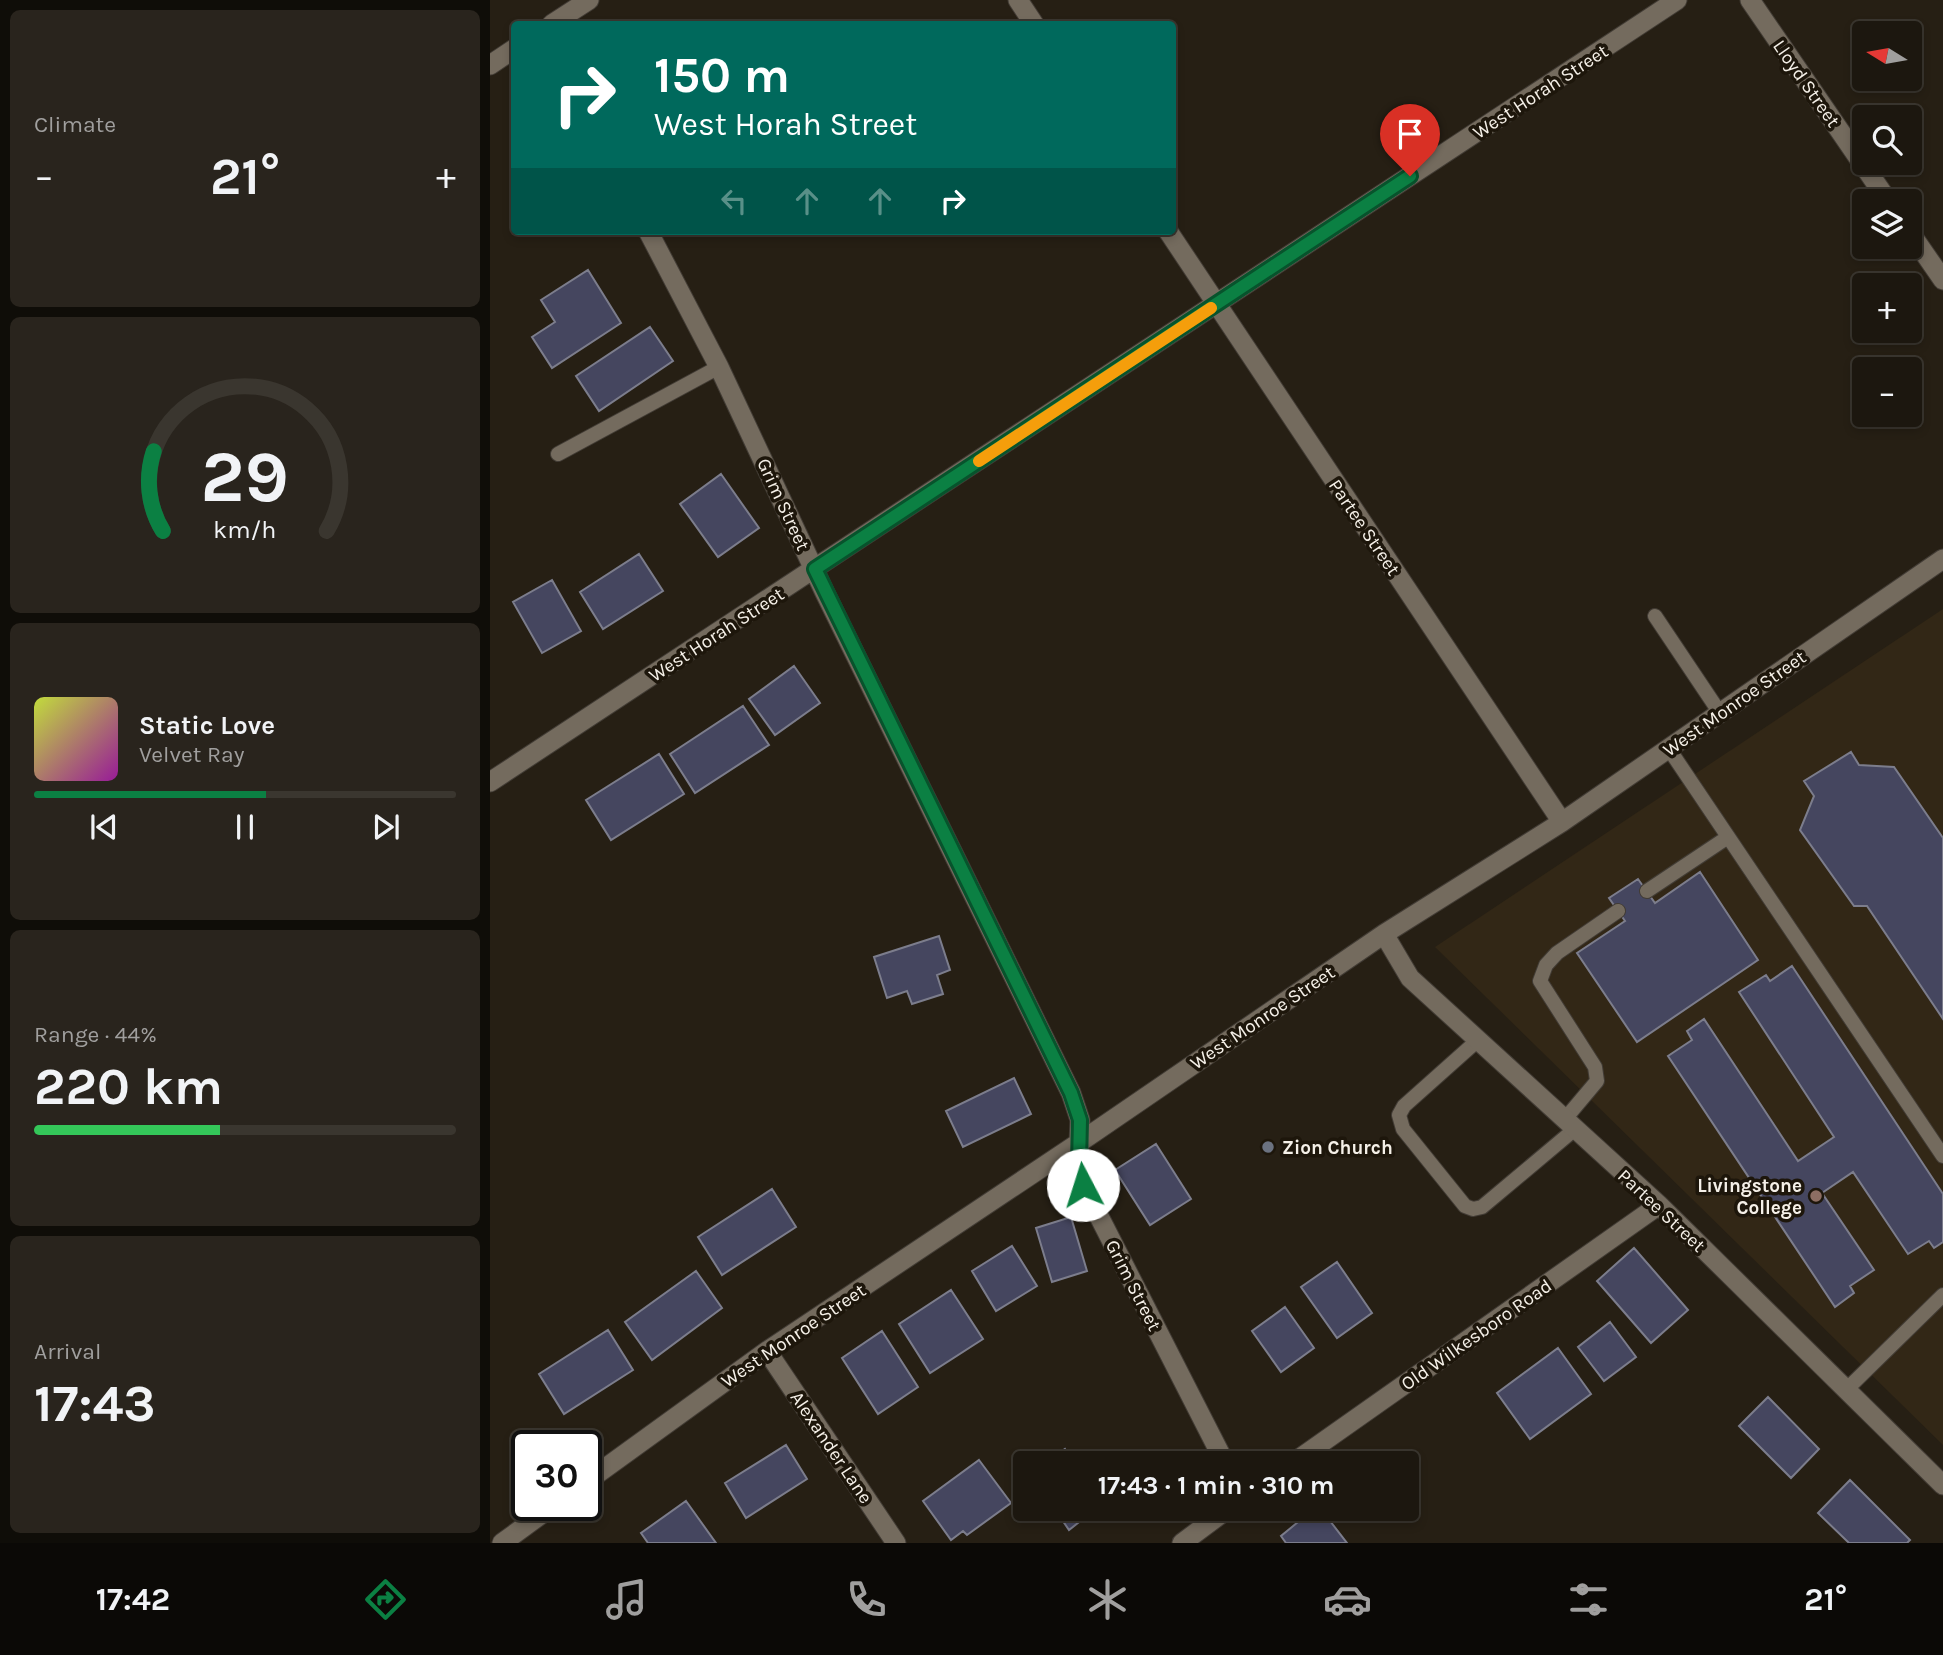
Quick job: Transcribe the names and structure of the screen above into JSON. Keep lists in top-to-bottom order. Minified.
{"streets":{"street":["Lloyd Street","West Horah Street","Grim Street","Partee Street","West Monroe Street","Old Wilkesboro Road","Alexander Lane"]},"crossings":[["West Horah Street","Grim Street"],["West Horah Street","Partee Street"],["Grim Street","West Monroe Street"],["Partee Street","West Monroe Street"],["Partee Street","Old Wilkesboro Road"],["West Monroe Street","Alexander Lane"]],"places":["Zion Church","Livingstone College"],"north":"left","page":{"tile":["Climate",["Range · 44%","220 km"],["Arrival","17:43"]],"map_buttons":["+","−"],"turn":["150 m","West Horah Street"],"heat":["−","21°","+"],"song":["Static Love","Velvet Ray"],"limit":"30","trip":"17:43 · 1 min · 310 m","tabs":["17:42","21°"],"gauge":["29","km/h"]}}
